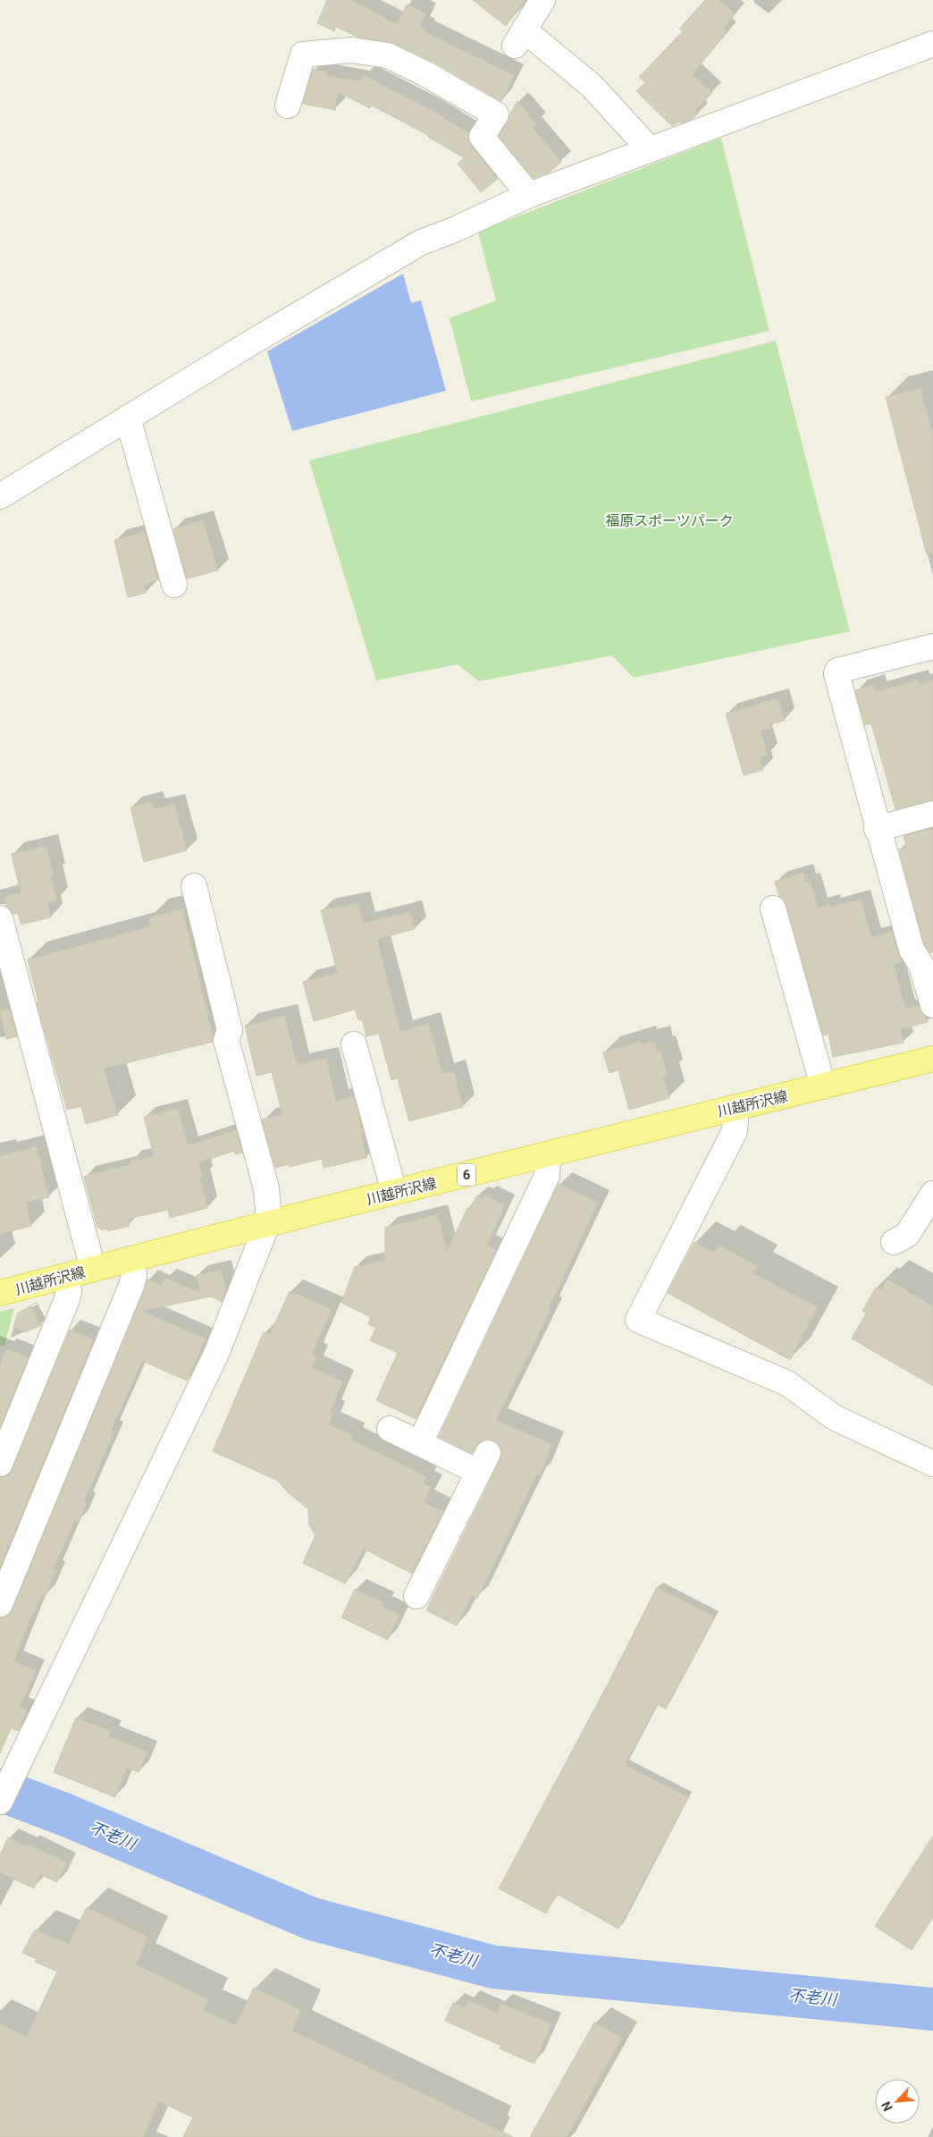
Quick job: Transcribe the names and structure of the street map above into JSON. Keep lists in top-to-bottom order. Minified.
{"streets":{"main road":["川越所沢線","6"]},"water":["不老川"],"parks":["福原スポーツパーク"],"north":"bottom left"}
